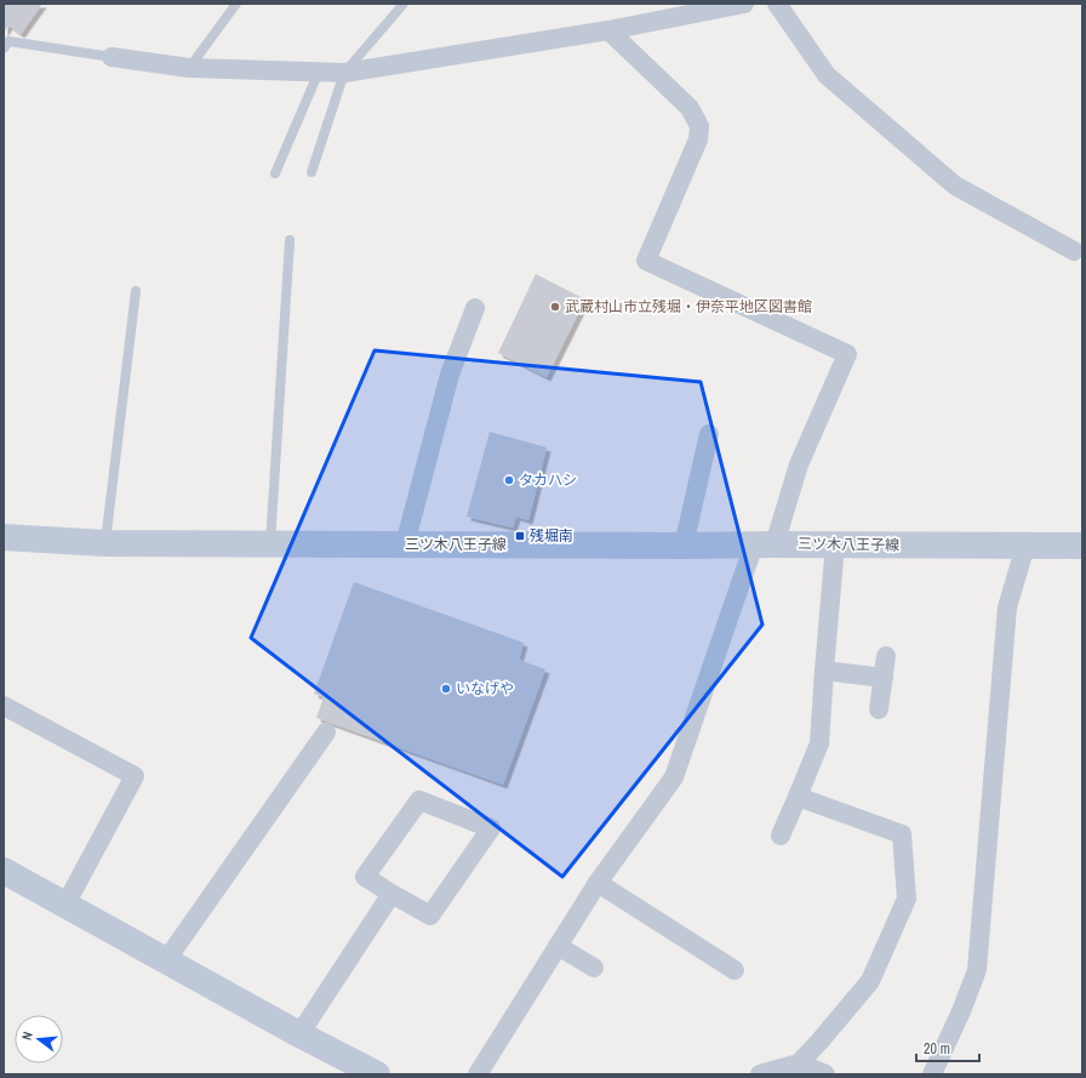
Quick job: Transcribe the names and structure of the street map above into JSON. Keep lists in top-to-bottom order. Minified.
{"streets":{"main road":["三ツ木八王子線"]},"places":{"other":["武蔵村山市立残堀・伊奈平地区図書館","タカハシ","いなげや"],"transit":["残堀南"]},"scale_bar":"20 m","north":"left"}
